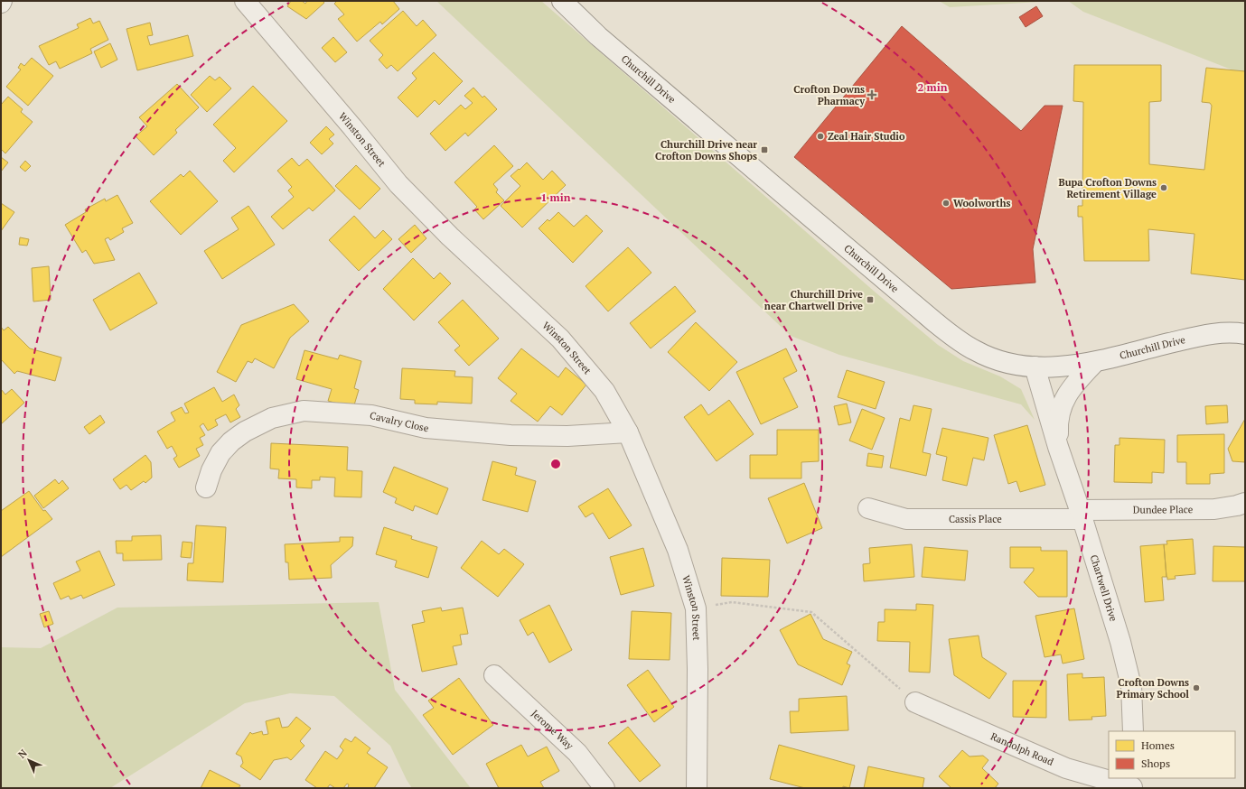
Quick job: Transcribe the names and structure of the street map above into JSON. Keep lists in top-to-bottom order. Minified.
{"streets":{"street":["Churchill Drive","Winston Street","Cavalry Close","Dundee Place","Cassis Place","Chartwell Drive","Jerome Way","Randolph Road"]},"crossings":[["Churchill Drive","Chartwell Drive"],["Winston Street","Cavalry Close"],["Dundee Place","Cassis Place"],["Dundee Place","Chartwell Drive"],["Cassis Place","Chartwell Drive"]],"places":{"health":["Crofton Downs Pharmacy"],"other":["Zeal Hair Studio","Bupa Crofton Downs Retirement Village","Woolworths","Crofton Downs Primary School"],"transit":["Churchill Drive near Crofton Downs Shops","Churchill Drive near Chartwell Drive"]},"legend":["Homes","Shops"],"north":"top left","rings":["2 min","1 min"]}
